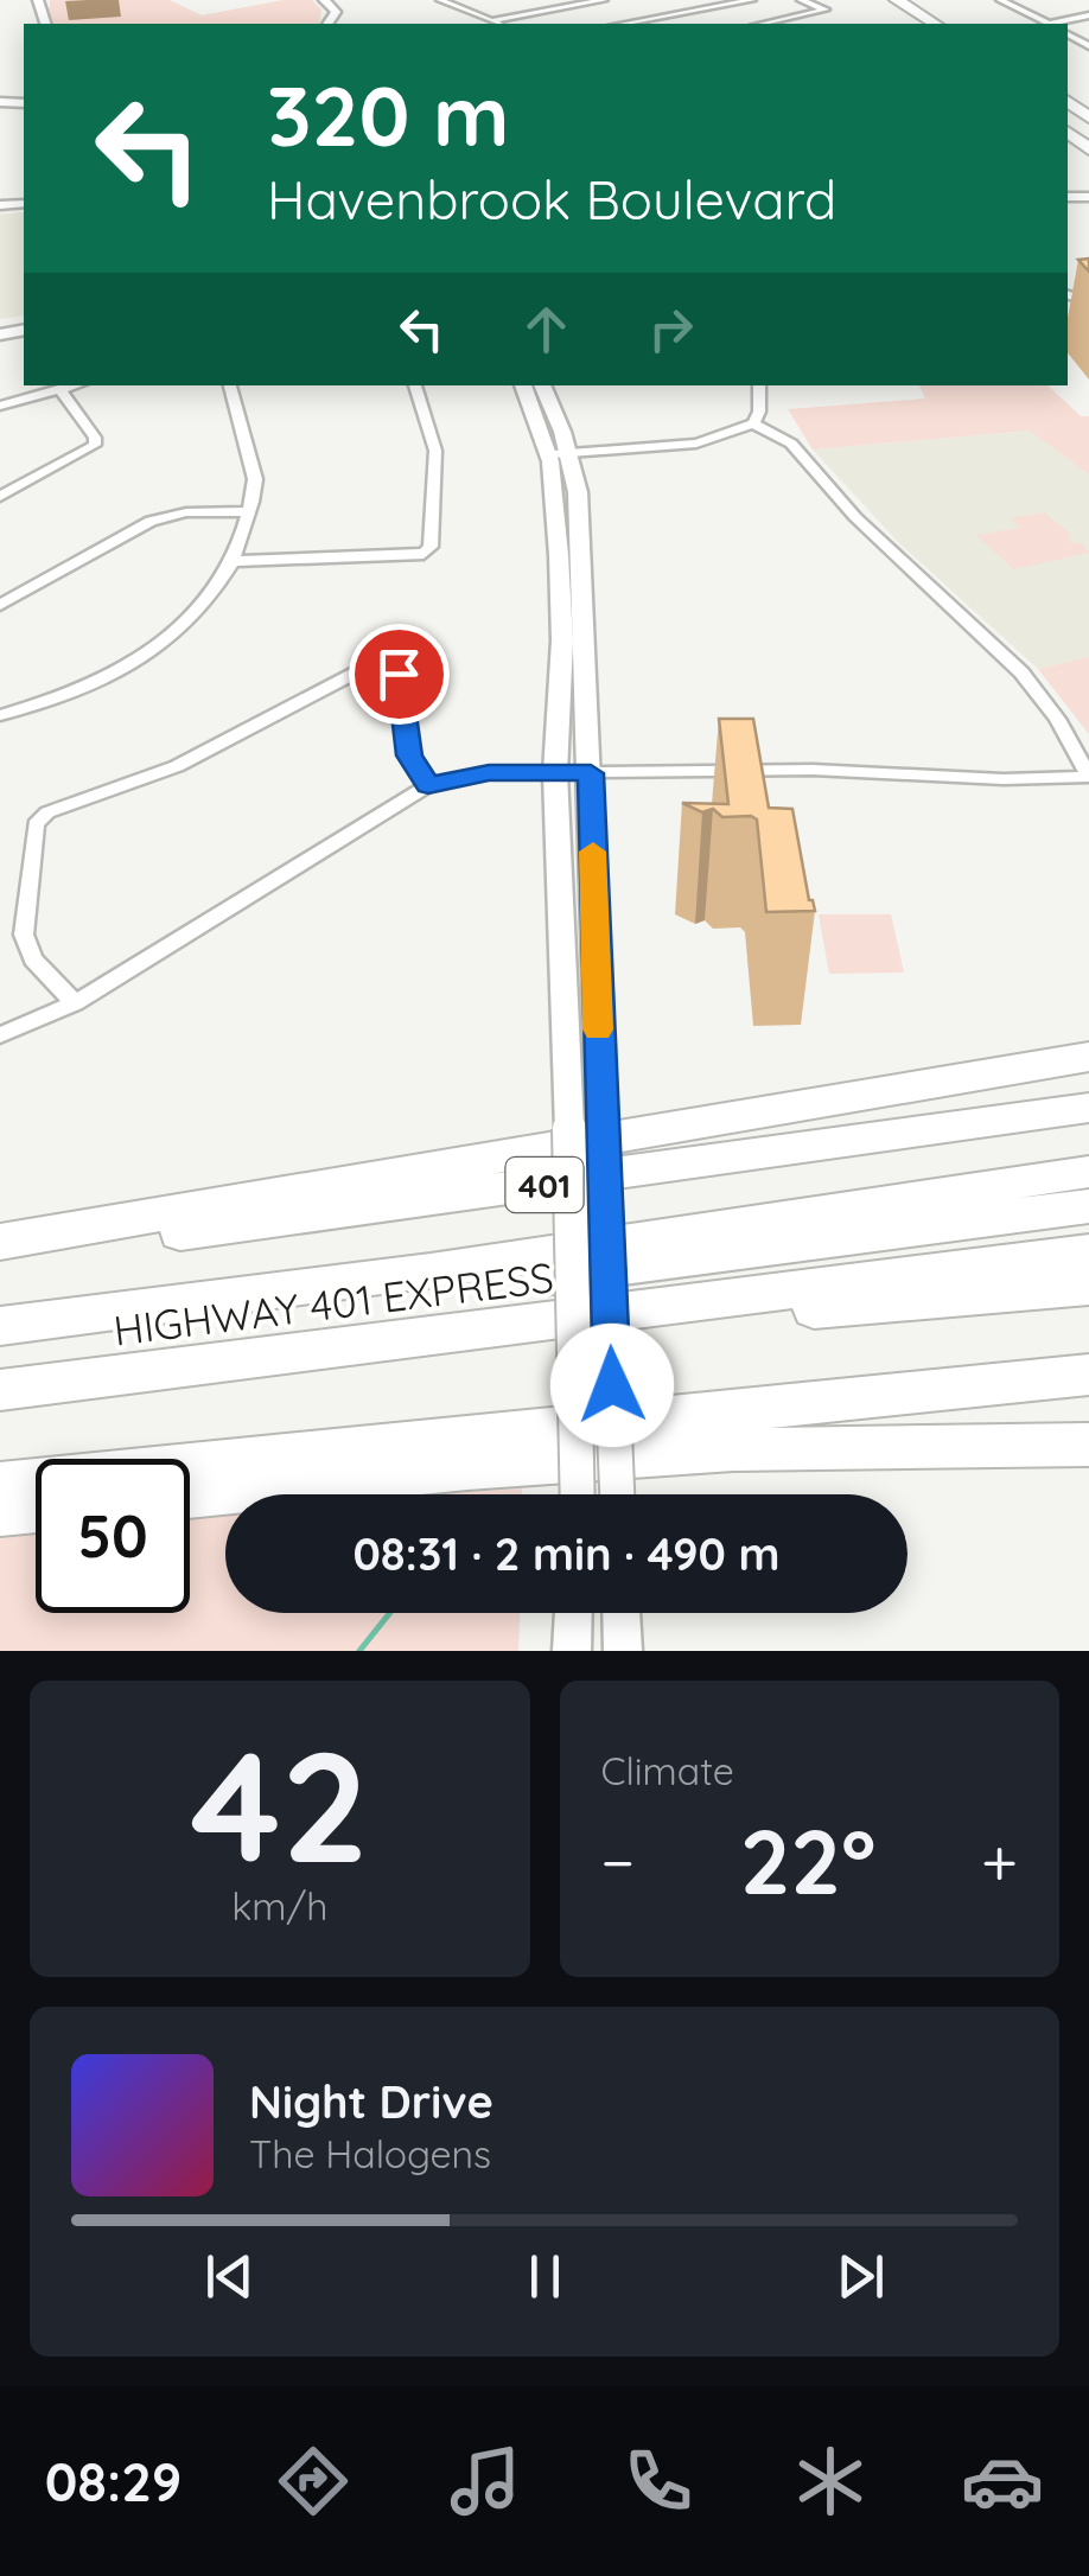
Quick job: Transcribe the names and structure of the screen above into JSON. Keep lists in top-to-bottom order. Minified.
{"streets":{"highway":["401","HIGHWAY 401 EXPRESS"]},"page":{"turn":["320 m","Havenbrook Boulevard"],"limit":"50","trip":"08:31 · 2 min · 490 m","tile":[["42","km/h"],"Climate"],"heat":["−","22°","+"],"song":["Night Drive","The Halogens"],"tabs":"08:29"}}
